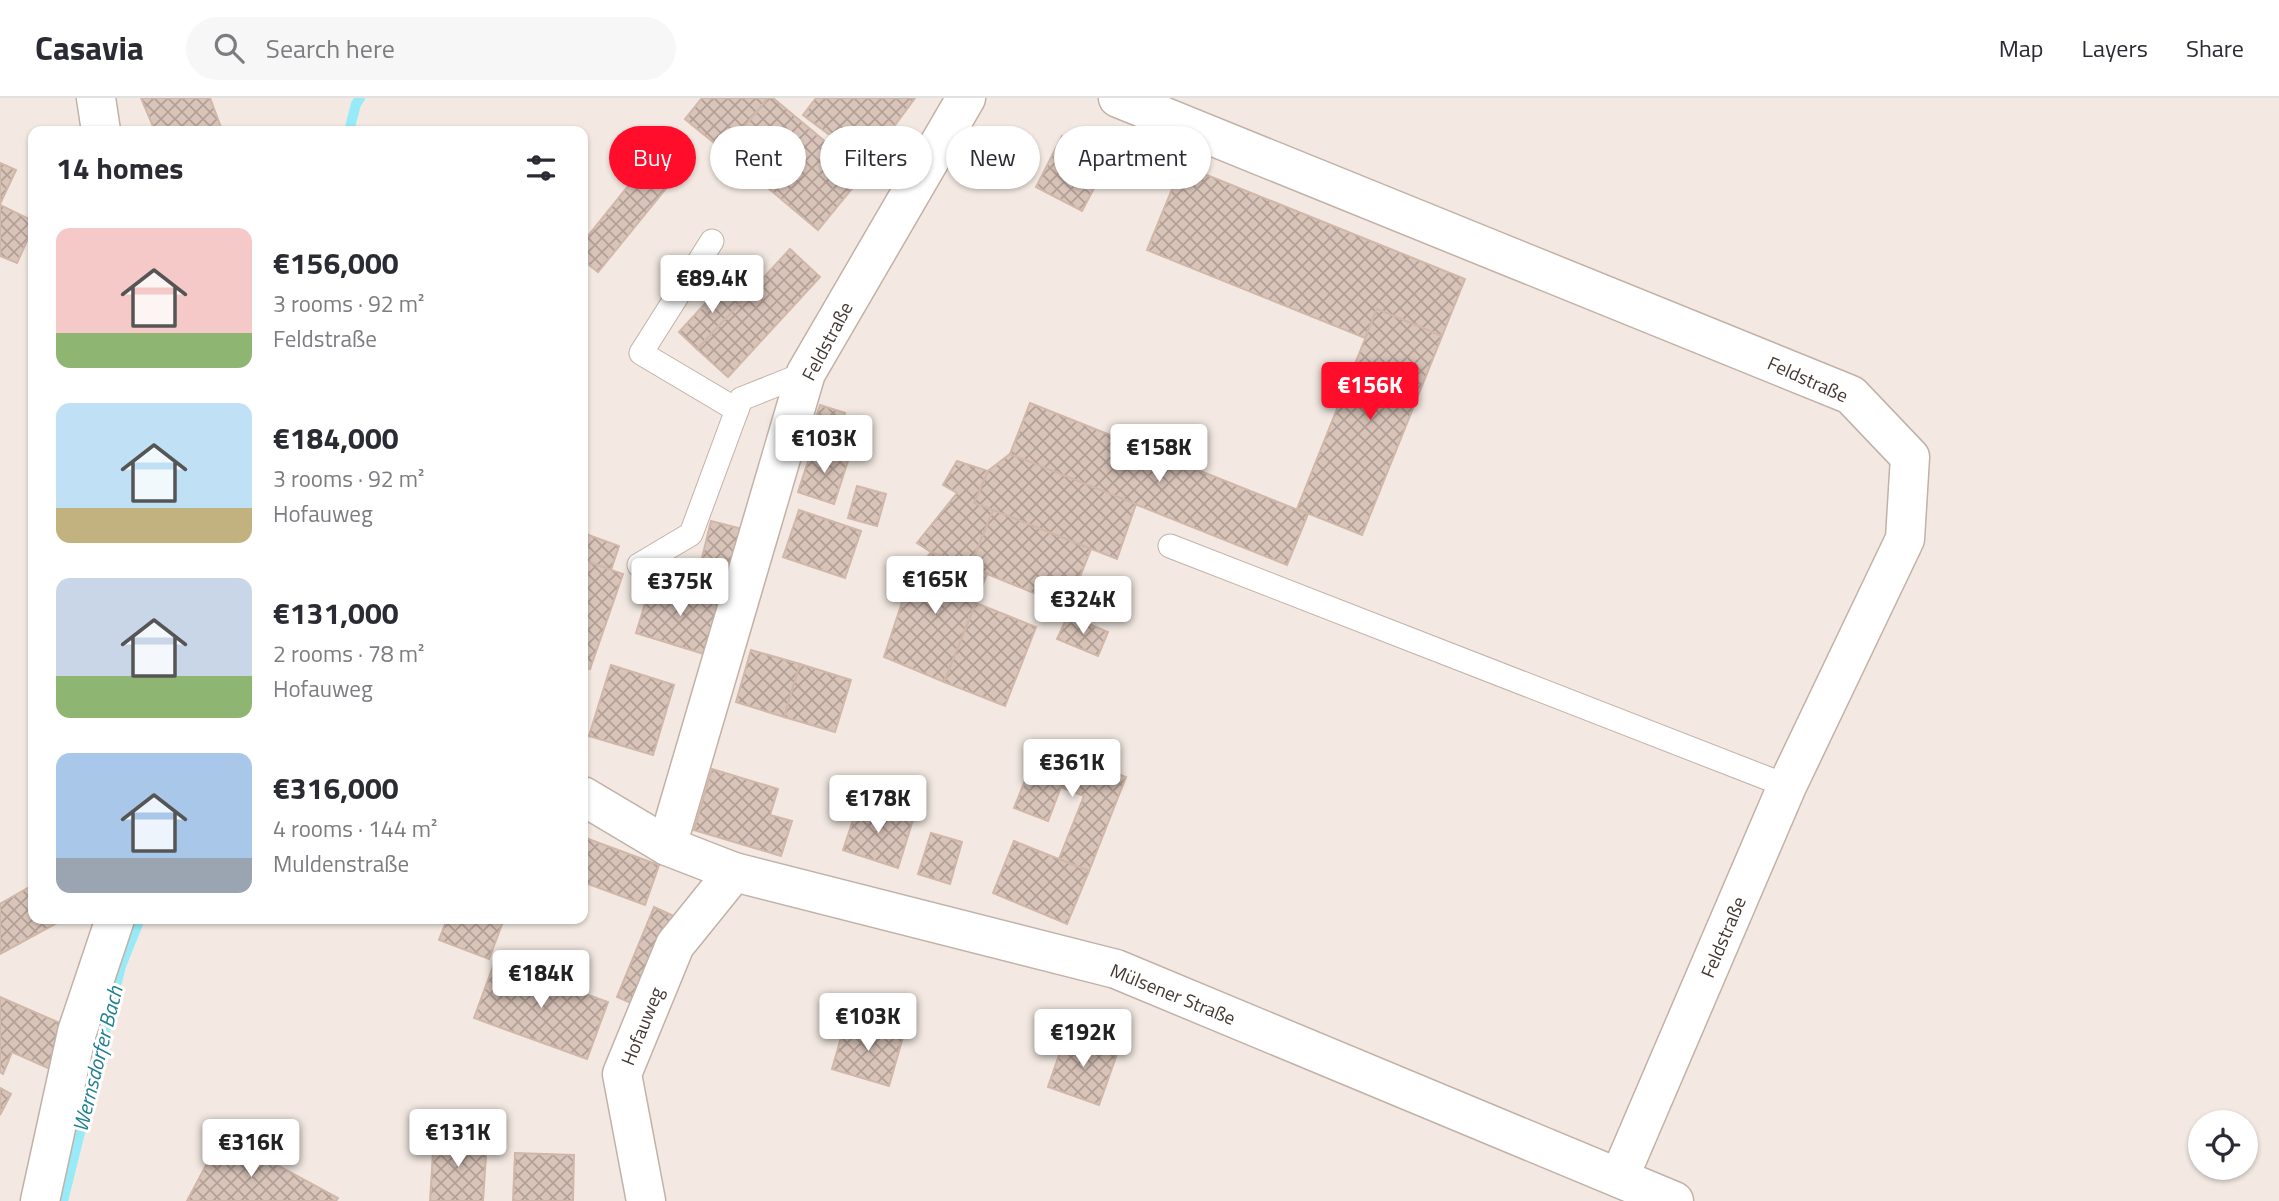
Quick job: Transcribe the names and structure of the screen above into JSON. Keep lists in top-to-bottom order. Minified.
{"streets":{"street":["Feldstraße","Mülsener Straße","Hofauweg"]},"crossings":[["Feldstraße","Mülsener Straße"],["Mülsener Straße","Hofauweg"]],"water":["Wernsdorfer Bach"],"page":{"header":"Casavia","search":"Search here","nav":["Map","Layers","Share"],"chip":["Buy","Rent","Filters","New","Apartment"],"heading":"14 homes","list":[{"name":"€156,000","note":"3 rooms · 92 m² · Feldstraße"},{"name":"€184,000","note":"3 rooms · 92 m² · Hofauweg"},{"name":"€131,000","note":"2 rooms · 78 m² · Hofauweg"},{"name":"€316,000","note":"4 rooms · 144 m² · Muldenstraße"}],"price":["€89.4K","€156K","€103K","€158K","€165K","€375K","€324K","€361K","€178K","€184K","€103K","€192K","€131K","€316K"]}}
